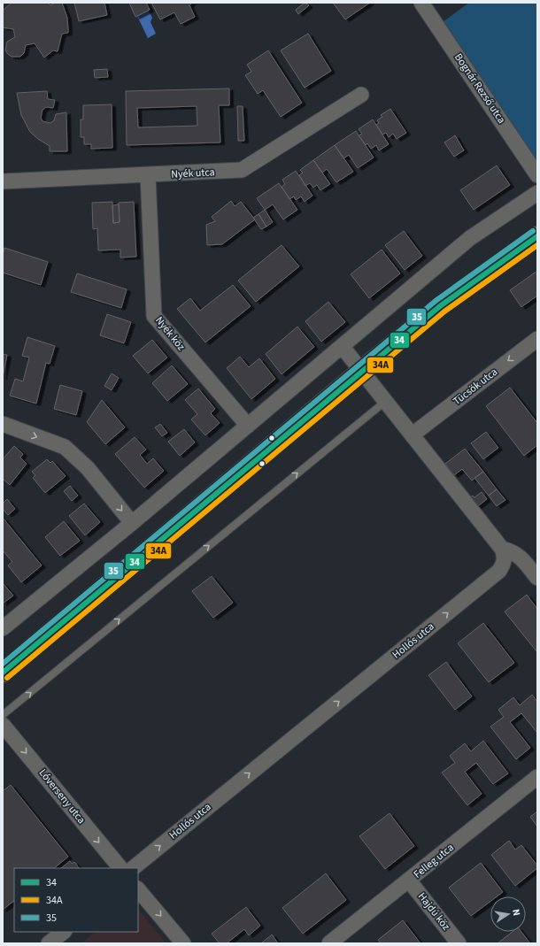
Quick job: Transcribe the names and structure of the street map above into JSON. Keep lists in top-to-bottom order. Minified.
{"streets":{"street":["Bognár Rezső utca","Nyék utca","Nyék köz","Tücsök utca","Hollós utca","Lóverseny utca","Felleg utca","Hajdú köz"]},"crossings":[["Nyék utca","Nyék köz"],["Felleg utca","Hajdú köz"]],"one_way":["Hollós utca","Lóverseny utca"],"lines":["transit line 35","transit line 34","transit line 34A"],"legend":["34","34A","35"],"north":"right"}
